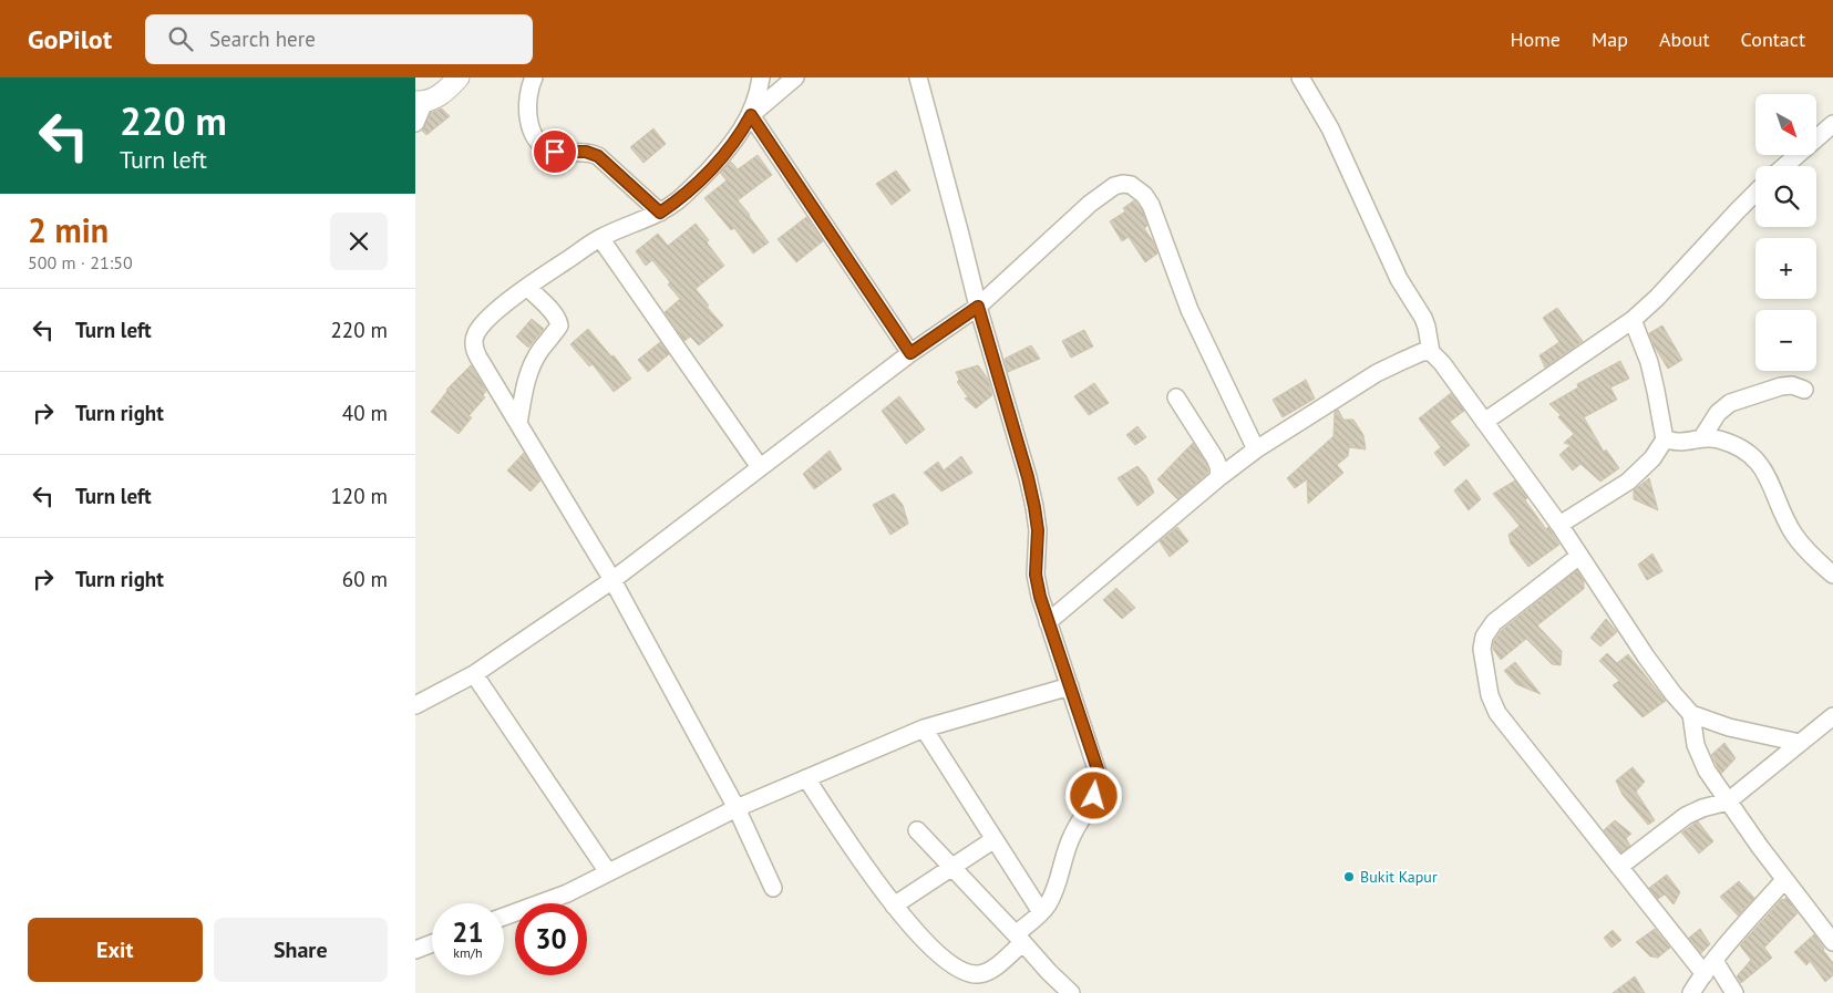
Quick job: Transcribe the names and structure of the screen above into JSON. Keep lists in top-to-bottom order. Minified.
{"places":["Bukit Kapur"],"north":"bottom right","page":{"header":"GoPilot","search":"Search here","nav":["Home","Map","About","Contact"],"turn":["220 m","Turn left"],"map_buttons":["+","−"],"heading":["2 min","500 m · 21:50"],"list":[{"name":"Turn left","value":"220 m"},{"name":"Turn right","value":"40 m"},{"name":"Turn left","value":"120 m"},{"name":"Turn right","value":"60 m"}],"speed":"21 km/h","limit":"30","buttons":["Exit","Share"]}}
